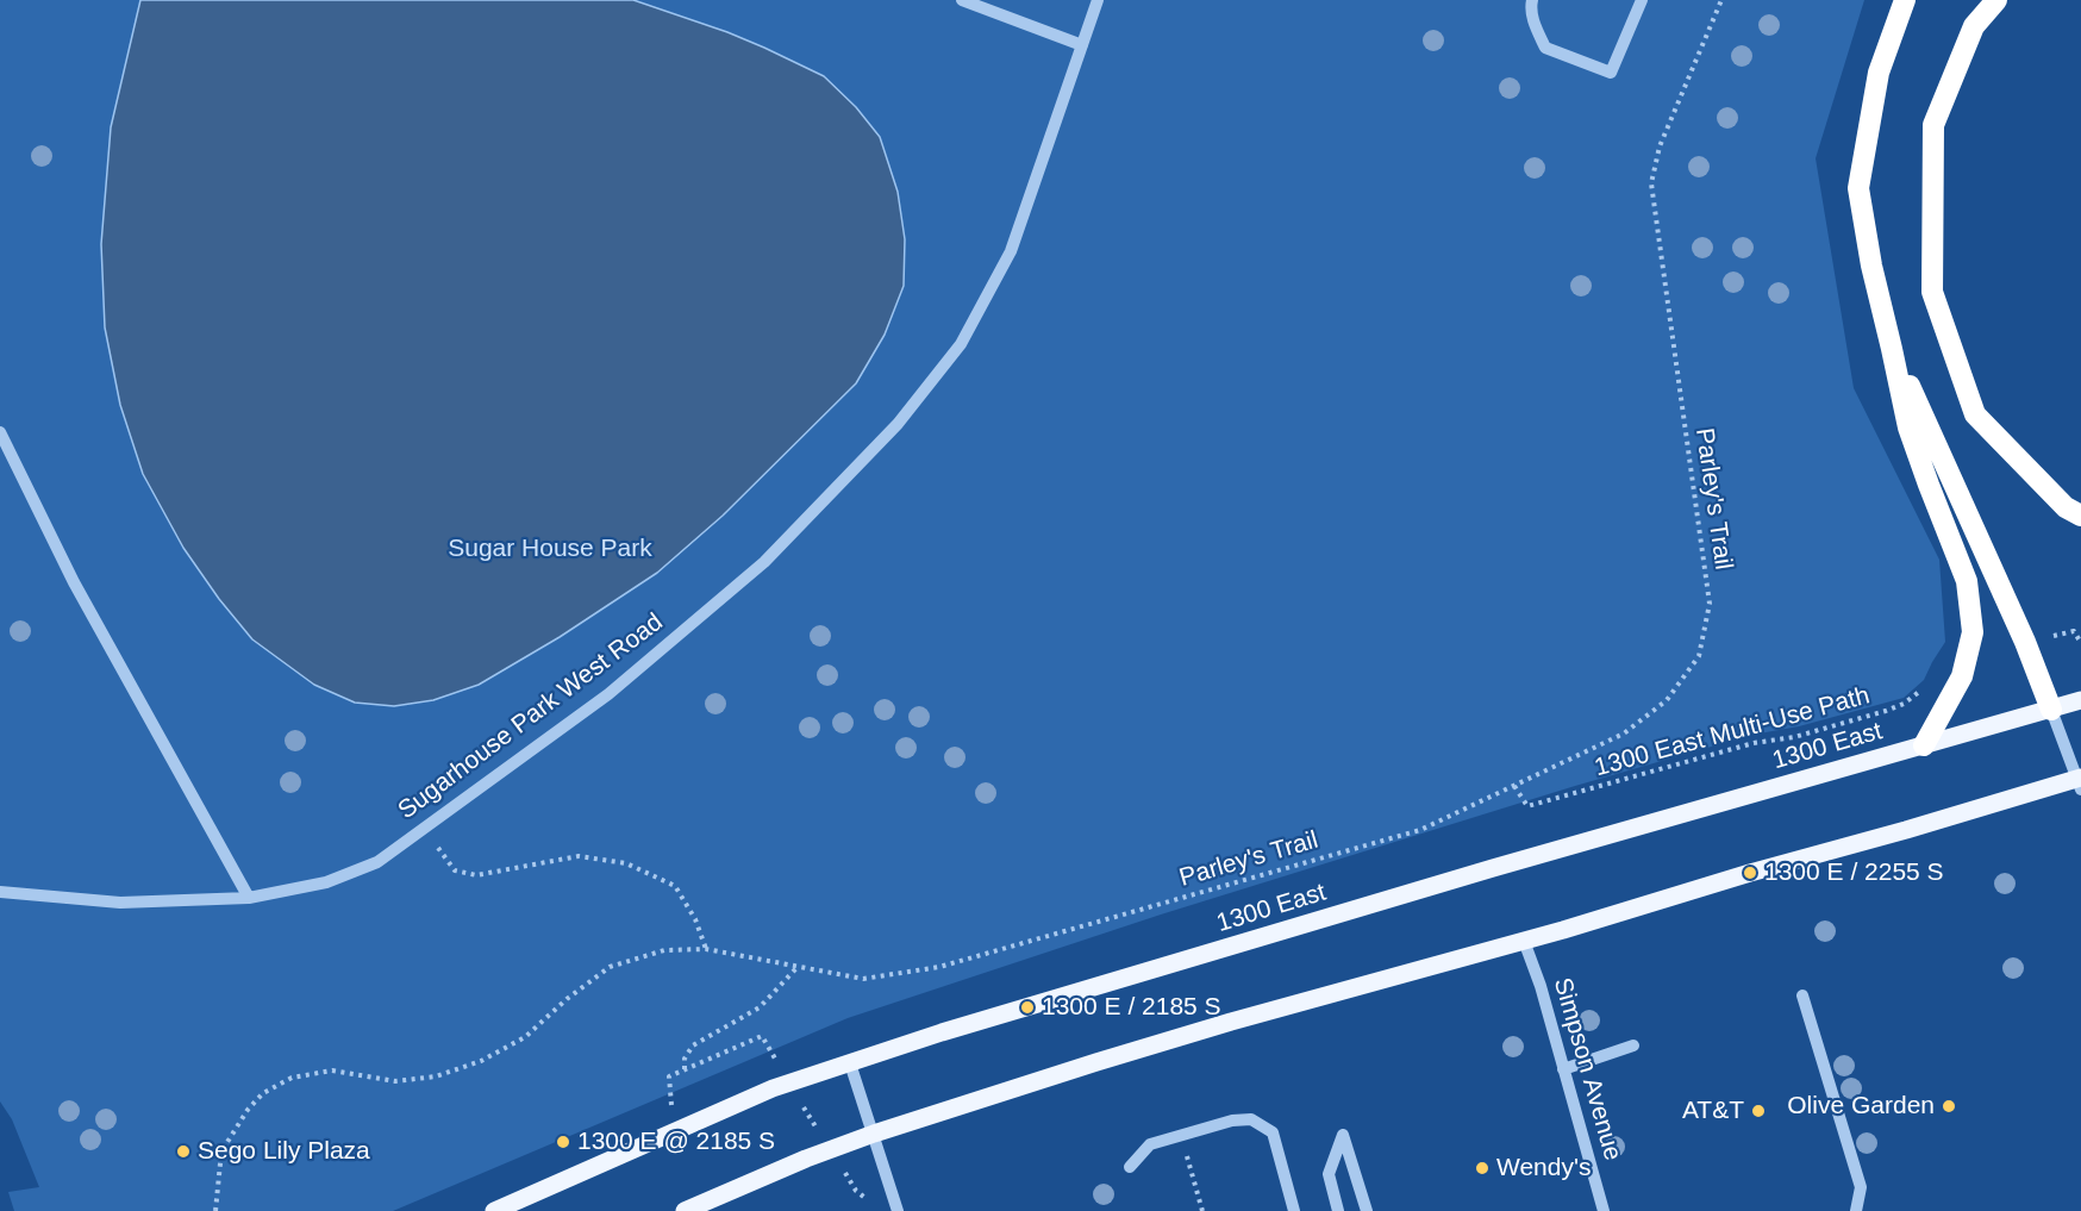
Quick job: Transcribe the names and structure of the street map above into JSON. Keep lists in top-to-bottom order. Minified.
{"streets":{"main road":["1300 East"],"street":["Sugarhouse Park West Road","Simpson Avenue"],"path":["Parley's Trail","1300 East Multi-Use Path"]},"crossings":[["Parley's Trail","1300 East Multi-Use Path"]],"parks":["Sugar House Park"],"places":["1300 E / 2255 S","1300 E / 2185 S","Olive Garden","AT&T","1300 E @ 2185 S","Sego Lily Plaza","Wendy's"]}
